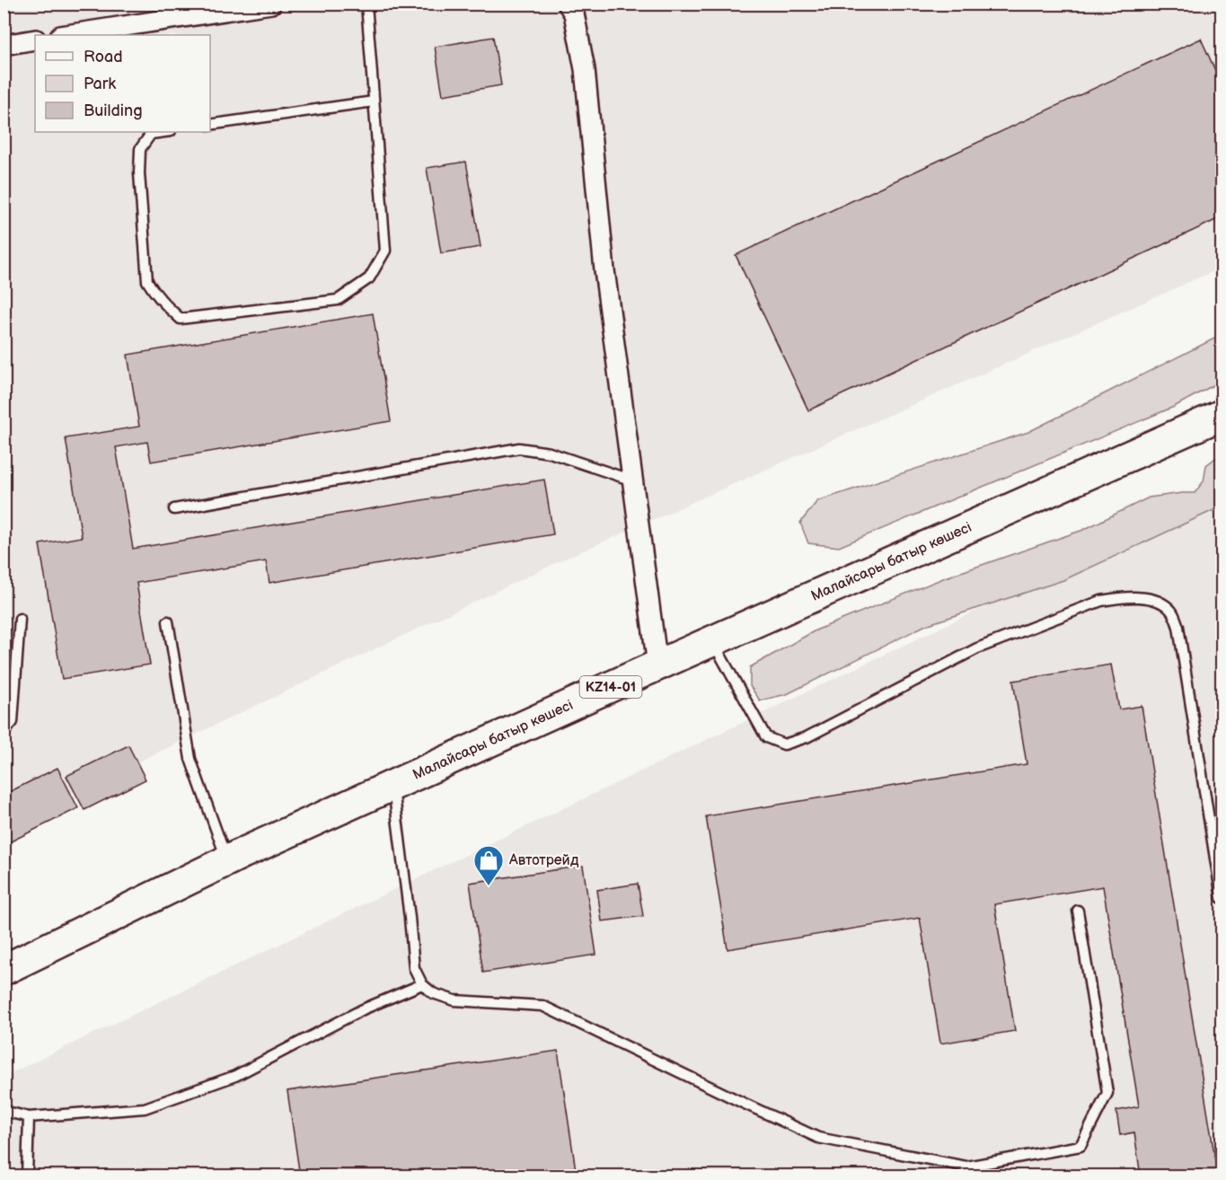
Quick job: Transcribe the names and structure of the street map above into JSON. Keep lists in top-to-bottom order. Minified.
{"streets":{"highway":["Малайсары батыр көшесі","KZ14-01"]},"places":{"shop":["Автотрейд"]},"legend":["Road","Park","Building"]}
